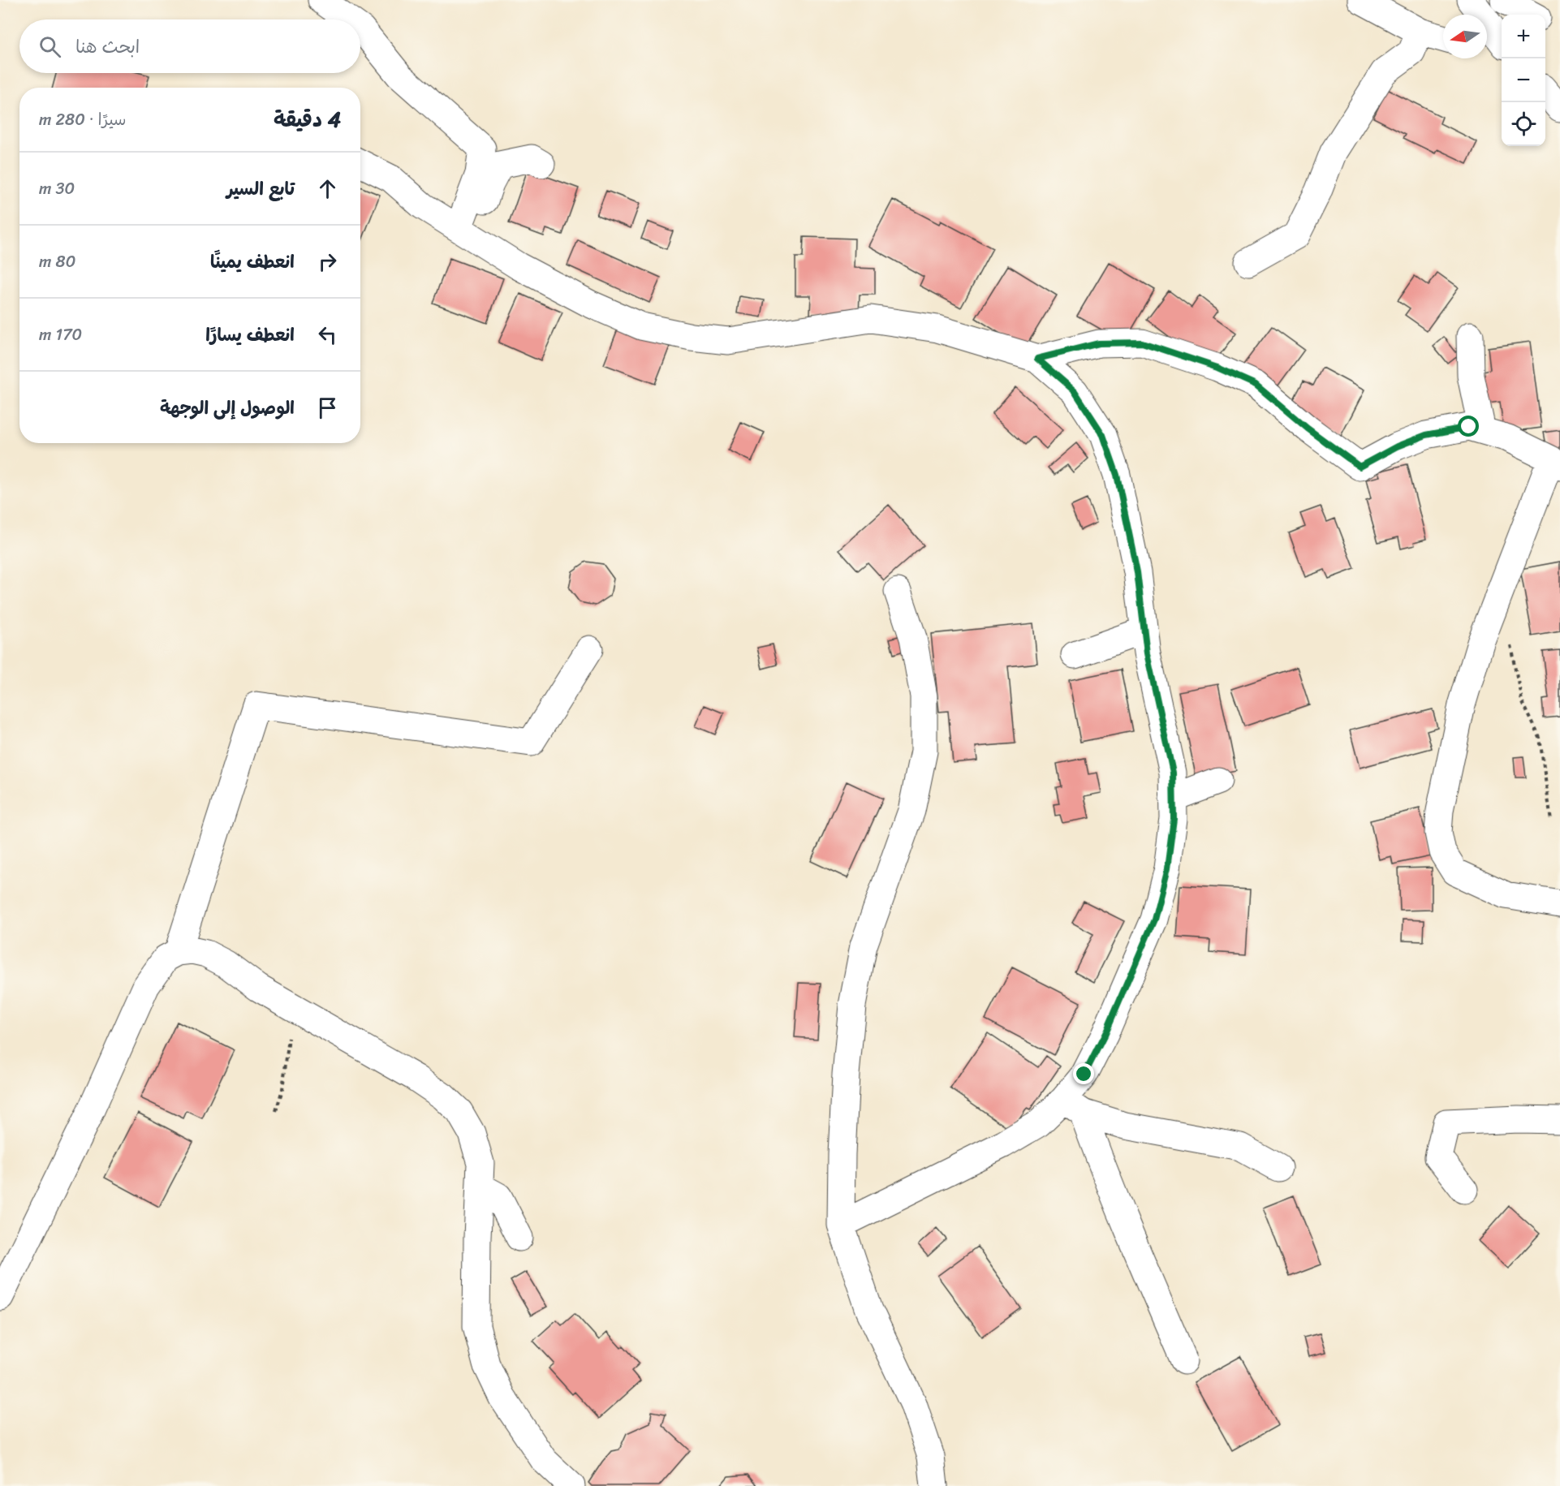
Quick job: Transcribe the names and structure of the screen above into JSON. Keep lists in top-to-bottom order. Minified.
{"north":"left","page":{"map_buttons":["+","−"],"search":"ابحث هنا","heading":["4 دقيقة","سيرًا · 280 m"],"list":[["تابع السير","30 m"],["انعطف يمينًا","80 m"],["انعطف يسارًا","170 m"],"الوصول إلى الوجهة"]}}
